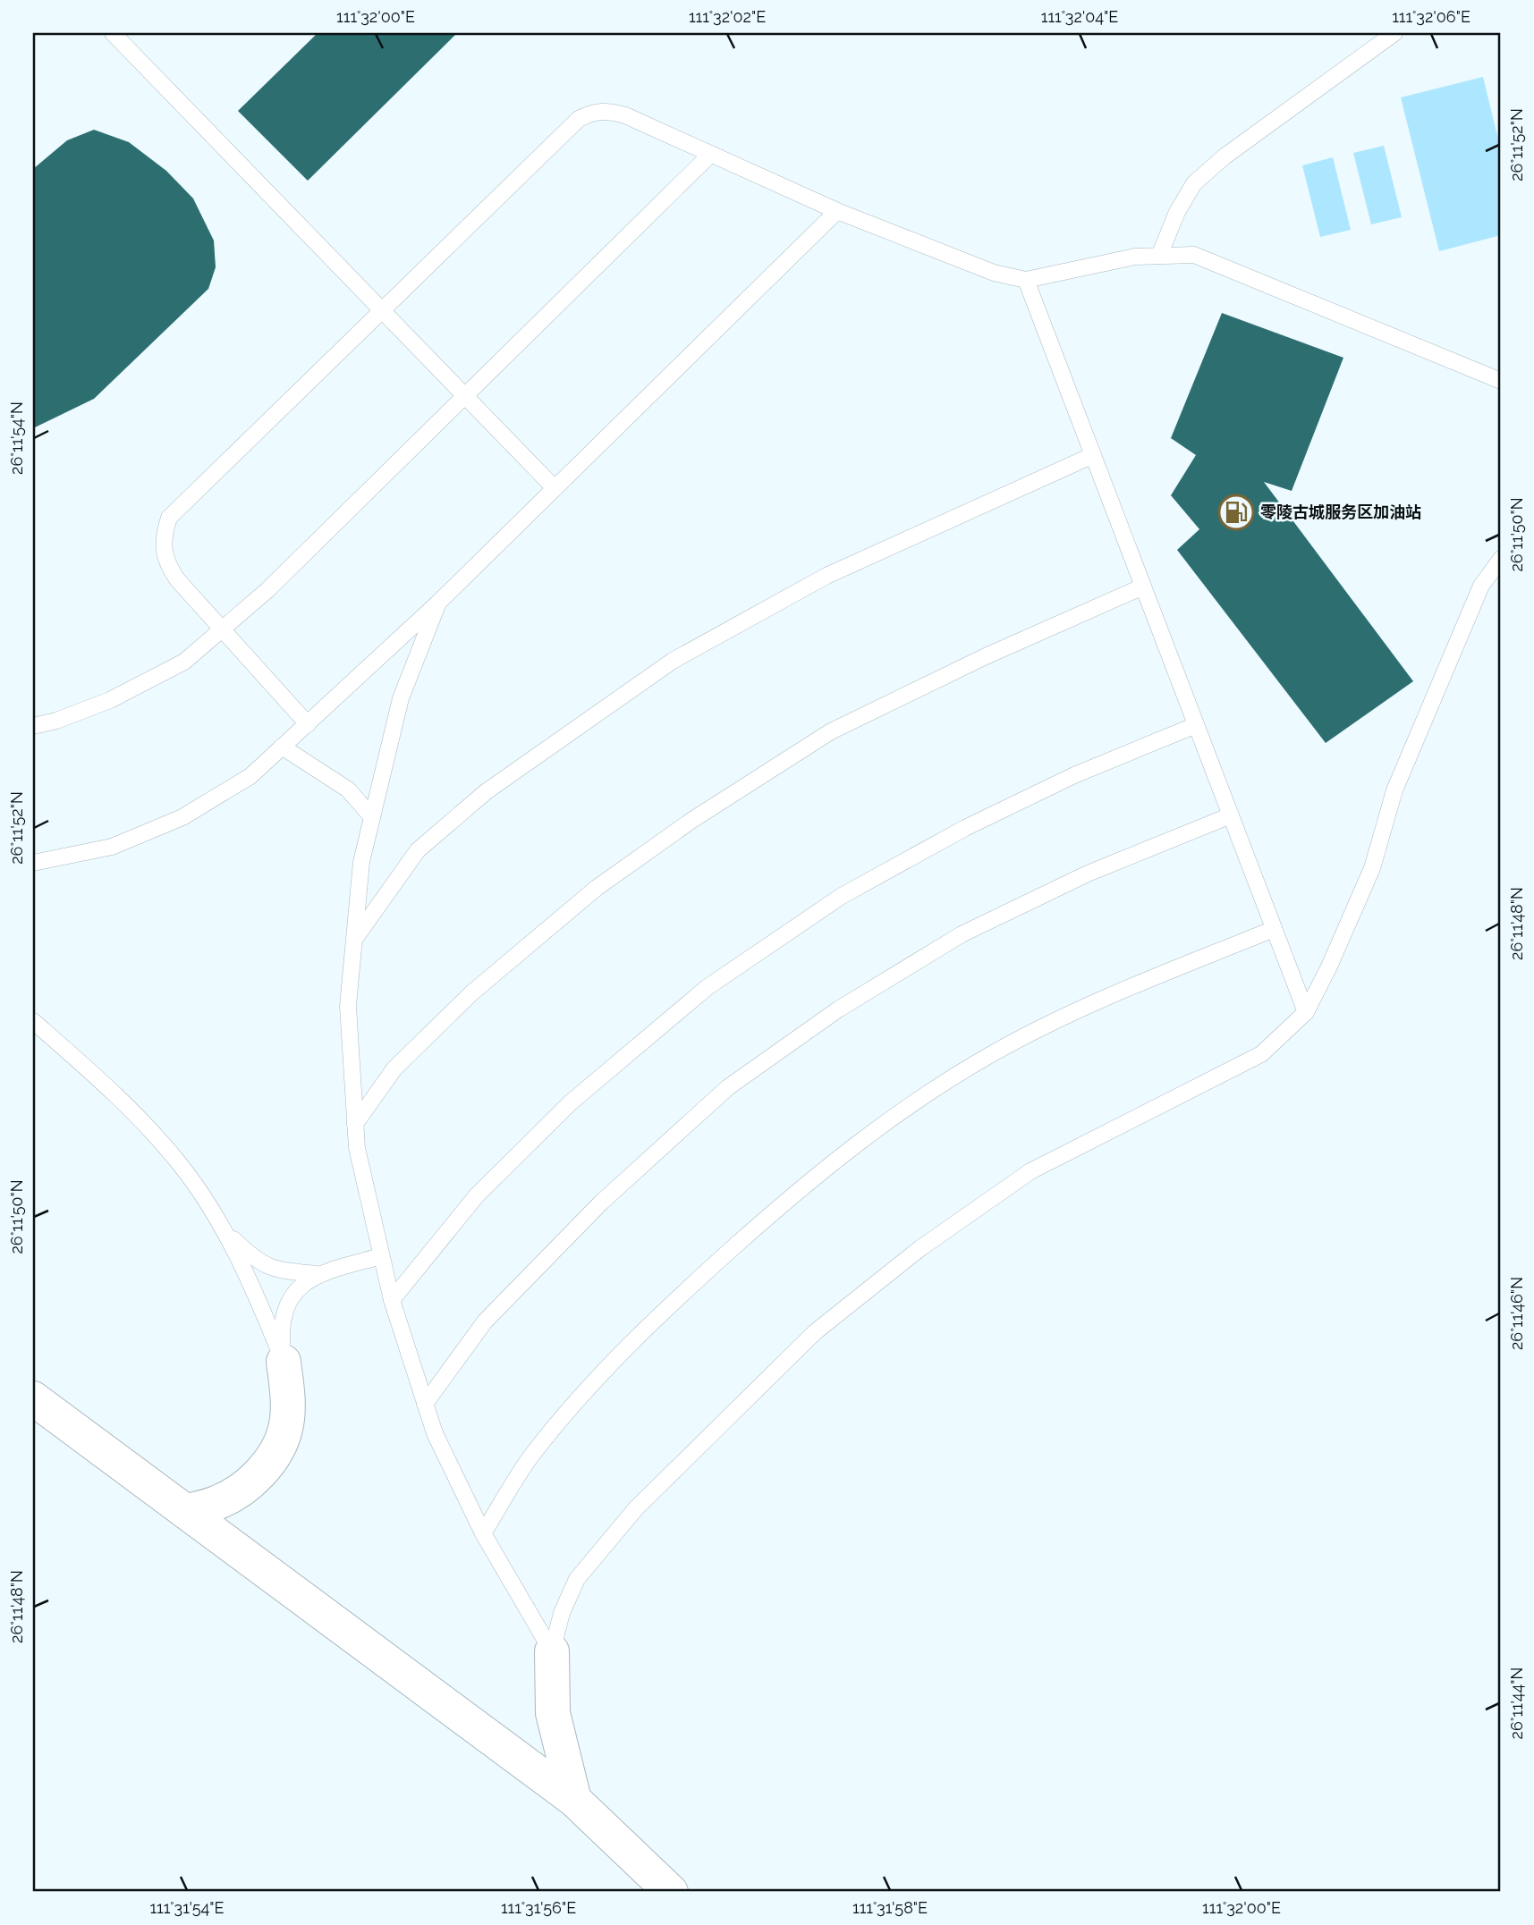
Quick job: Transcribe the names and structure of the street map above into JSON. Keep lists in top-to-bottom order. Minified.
{"places":{"fuel station":["零陵古城服务区加油站"]},"coordinates":["111°32'00\"E","111°32'02\"E","111°32'04\"E","111°32'06\"E","26°11'52\"N","26°11'54\"N","26°11'50\"N","26°11'48\"N","26°11'46\"N","26°11'44\"N","111°31'54\"E","111°31'56\"E","111°31'58\"E"]}
